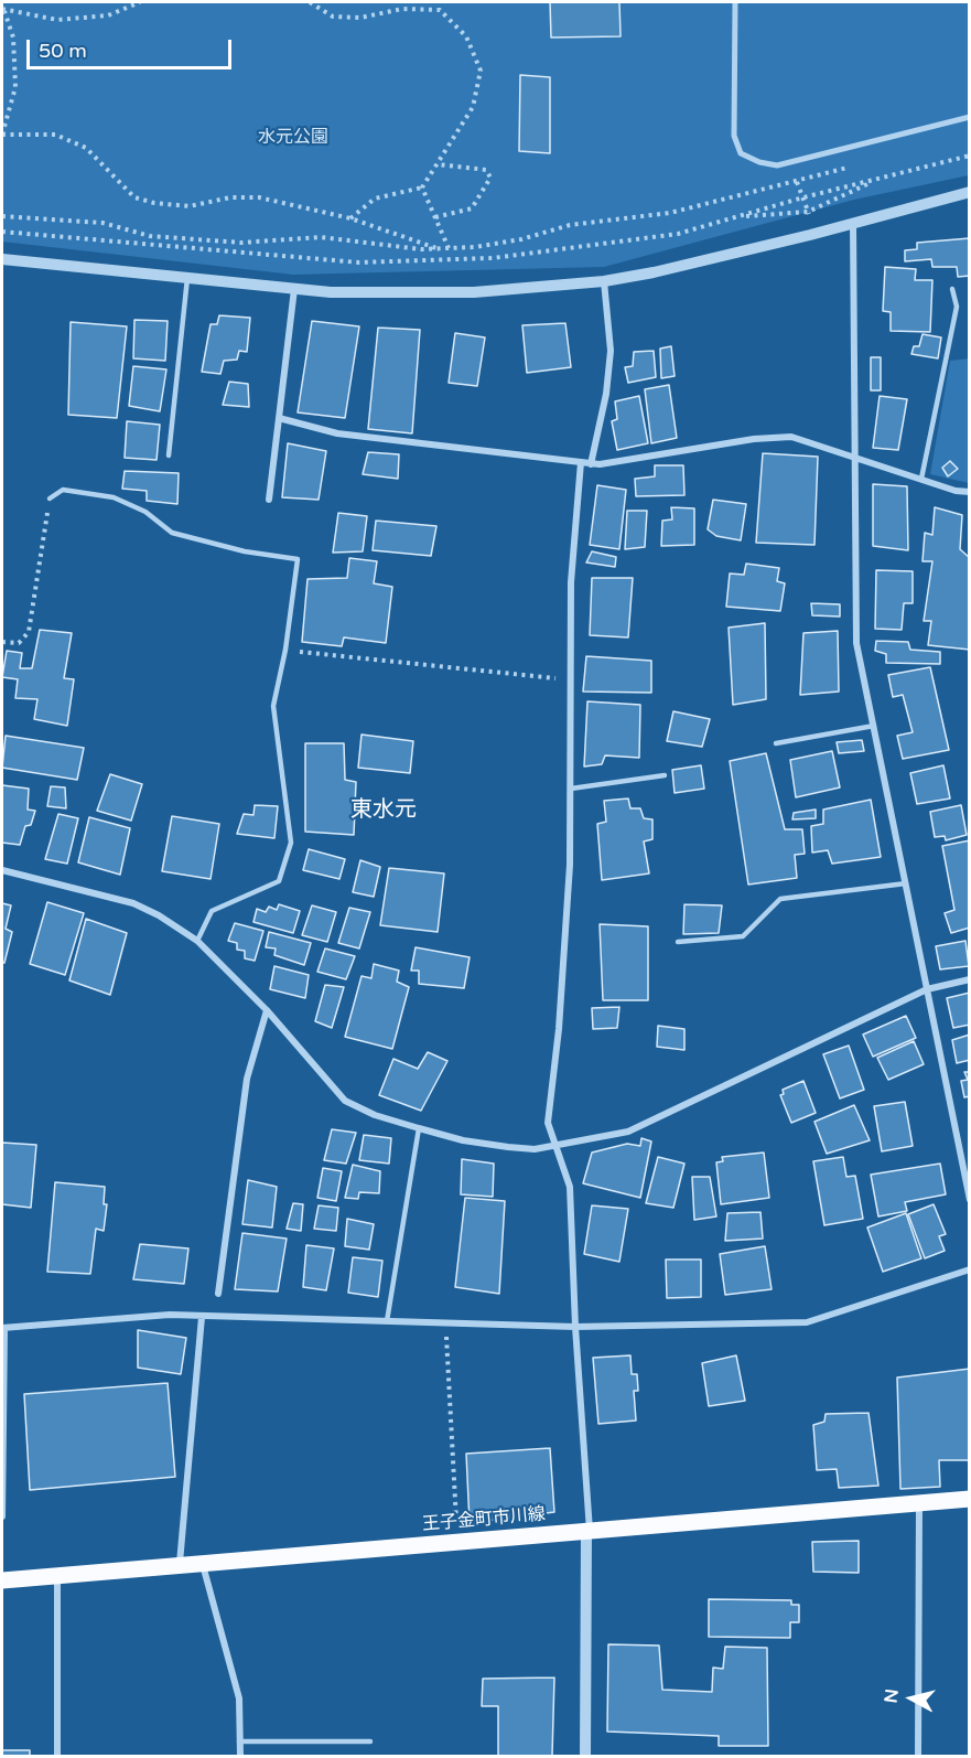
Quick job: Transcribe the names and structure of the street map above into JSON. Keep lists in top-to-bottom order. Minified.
{"streets":{"main road":["王子金町市川線"]},"districts":["東水元"],"parks":["水元公園"],"scale_bar":"50 m","north":"left"}
